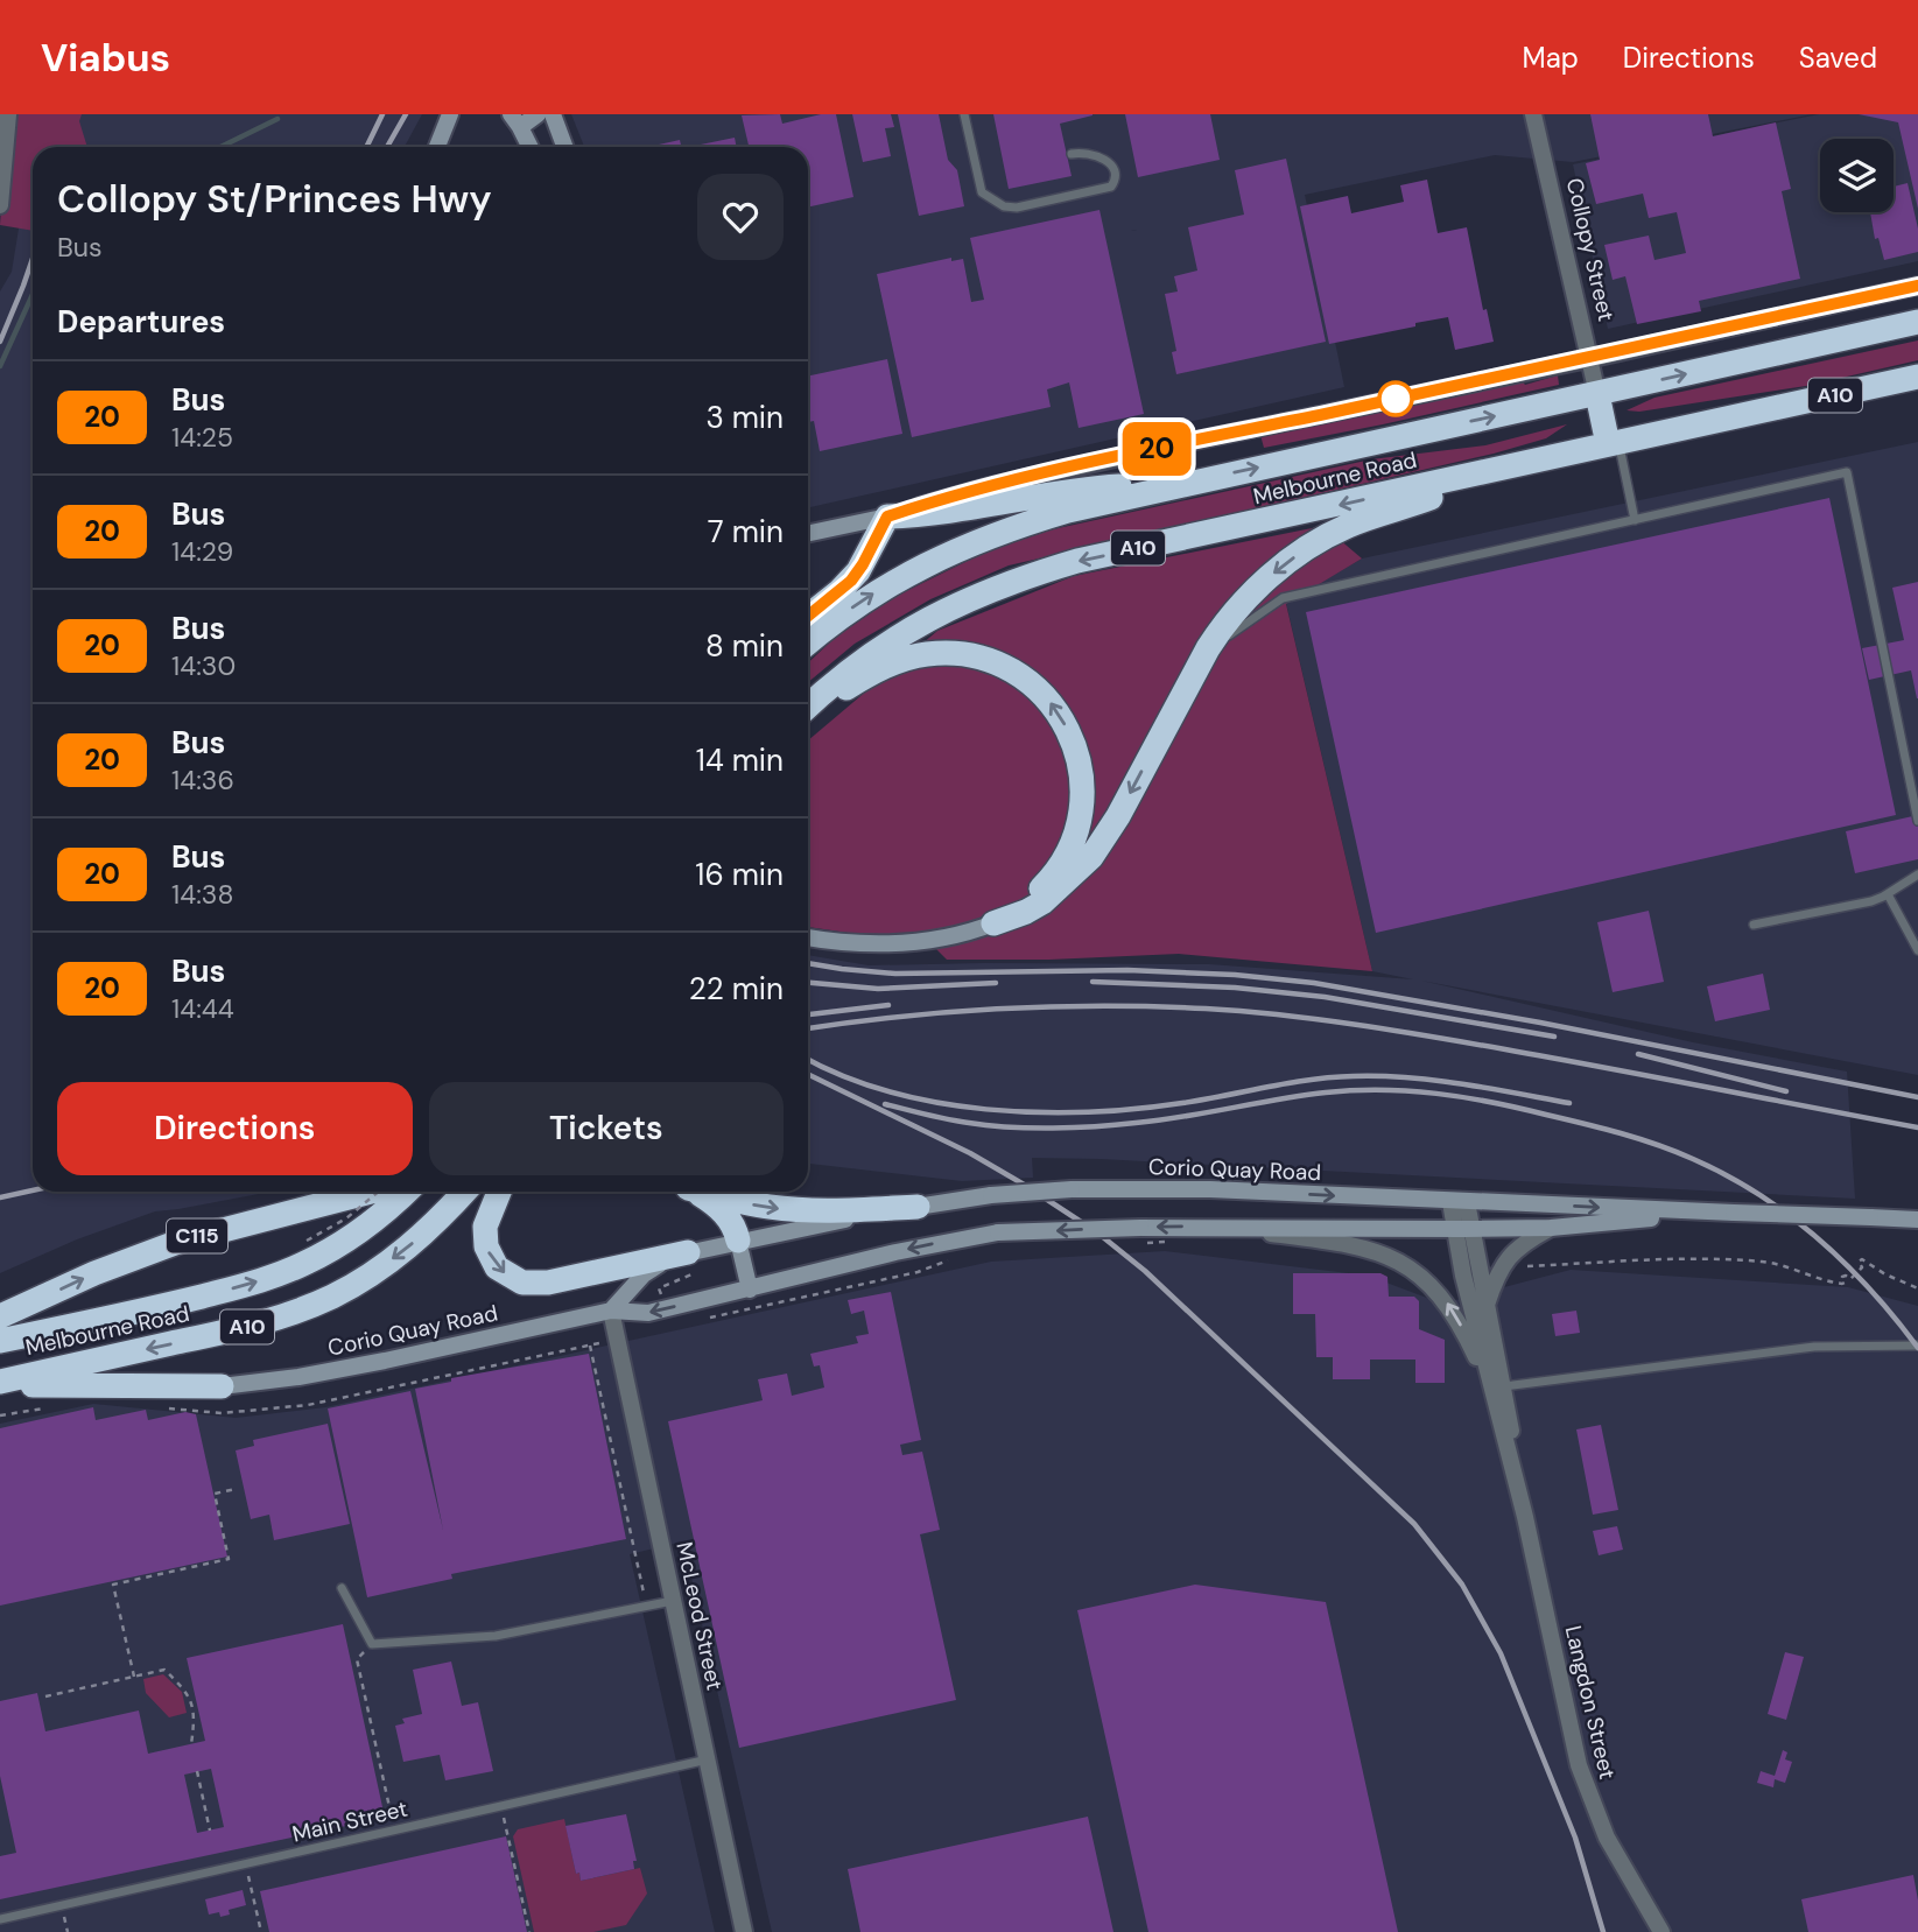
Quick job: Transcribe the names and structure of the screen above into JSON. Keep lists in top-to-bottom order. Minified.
{"streets":{"highway":["Collopy Street","A10","Melbourne Road","C115"],"main road":["Corio Quay Road"],"street":["McLeod Street","Langdon Street"],"lane":["Main Street"]},"crossings":[["Collopy Street","Melbourne Road"],["Corio Quay Road","McLeod Street"],["Corio Quay Road","Langdon Street"],["McLeod Street","Main Street"]],"lines":["bus line 20"],"page":{"header":"Viabus","nav":["Map","Directions","Saved"],"on_map":"20","heading":[["Collopy St/Princes Hwy","Bus"],"Departures"],"list":[{"mark":"20","name":"Bus","note":"14:25","value":"3 min"},{"mark":"20","name":"Bus","note":"14:29","value":"7 min"},{"mark":"20","name":"Bus","note":"14:30","value":"8 min"},{"mark":"20","name":"Bus","note":"14:36","value":"14 min"},{"mark":"20","name":"Bus","note":"14:38","value":"16 min"},{"mark":"20","name":"Bus","note":"14:44","value":"22 min"}],"buttons":["Directions","Tickets"]}}
